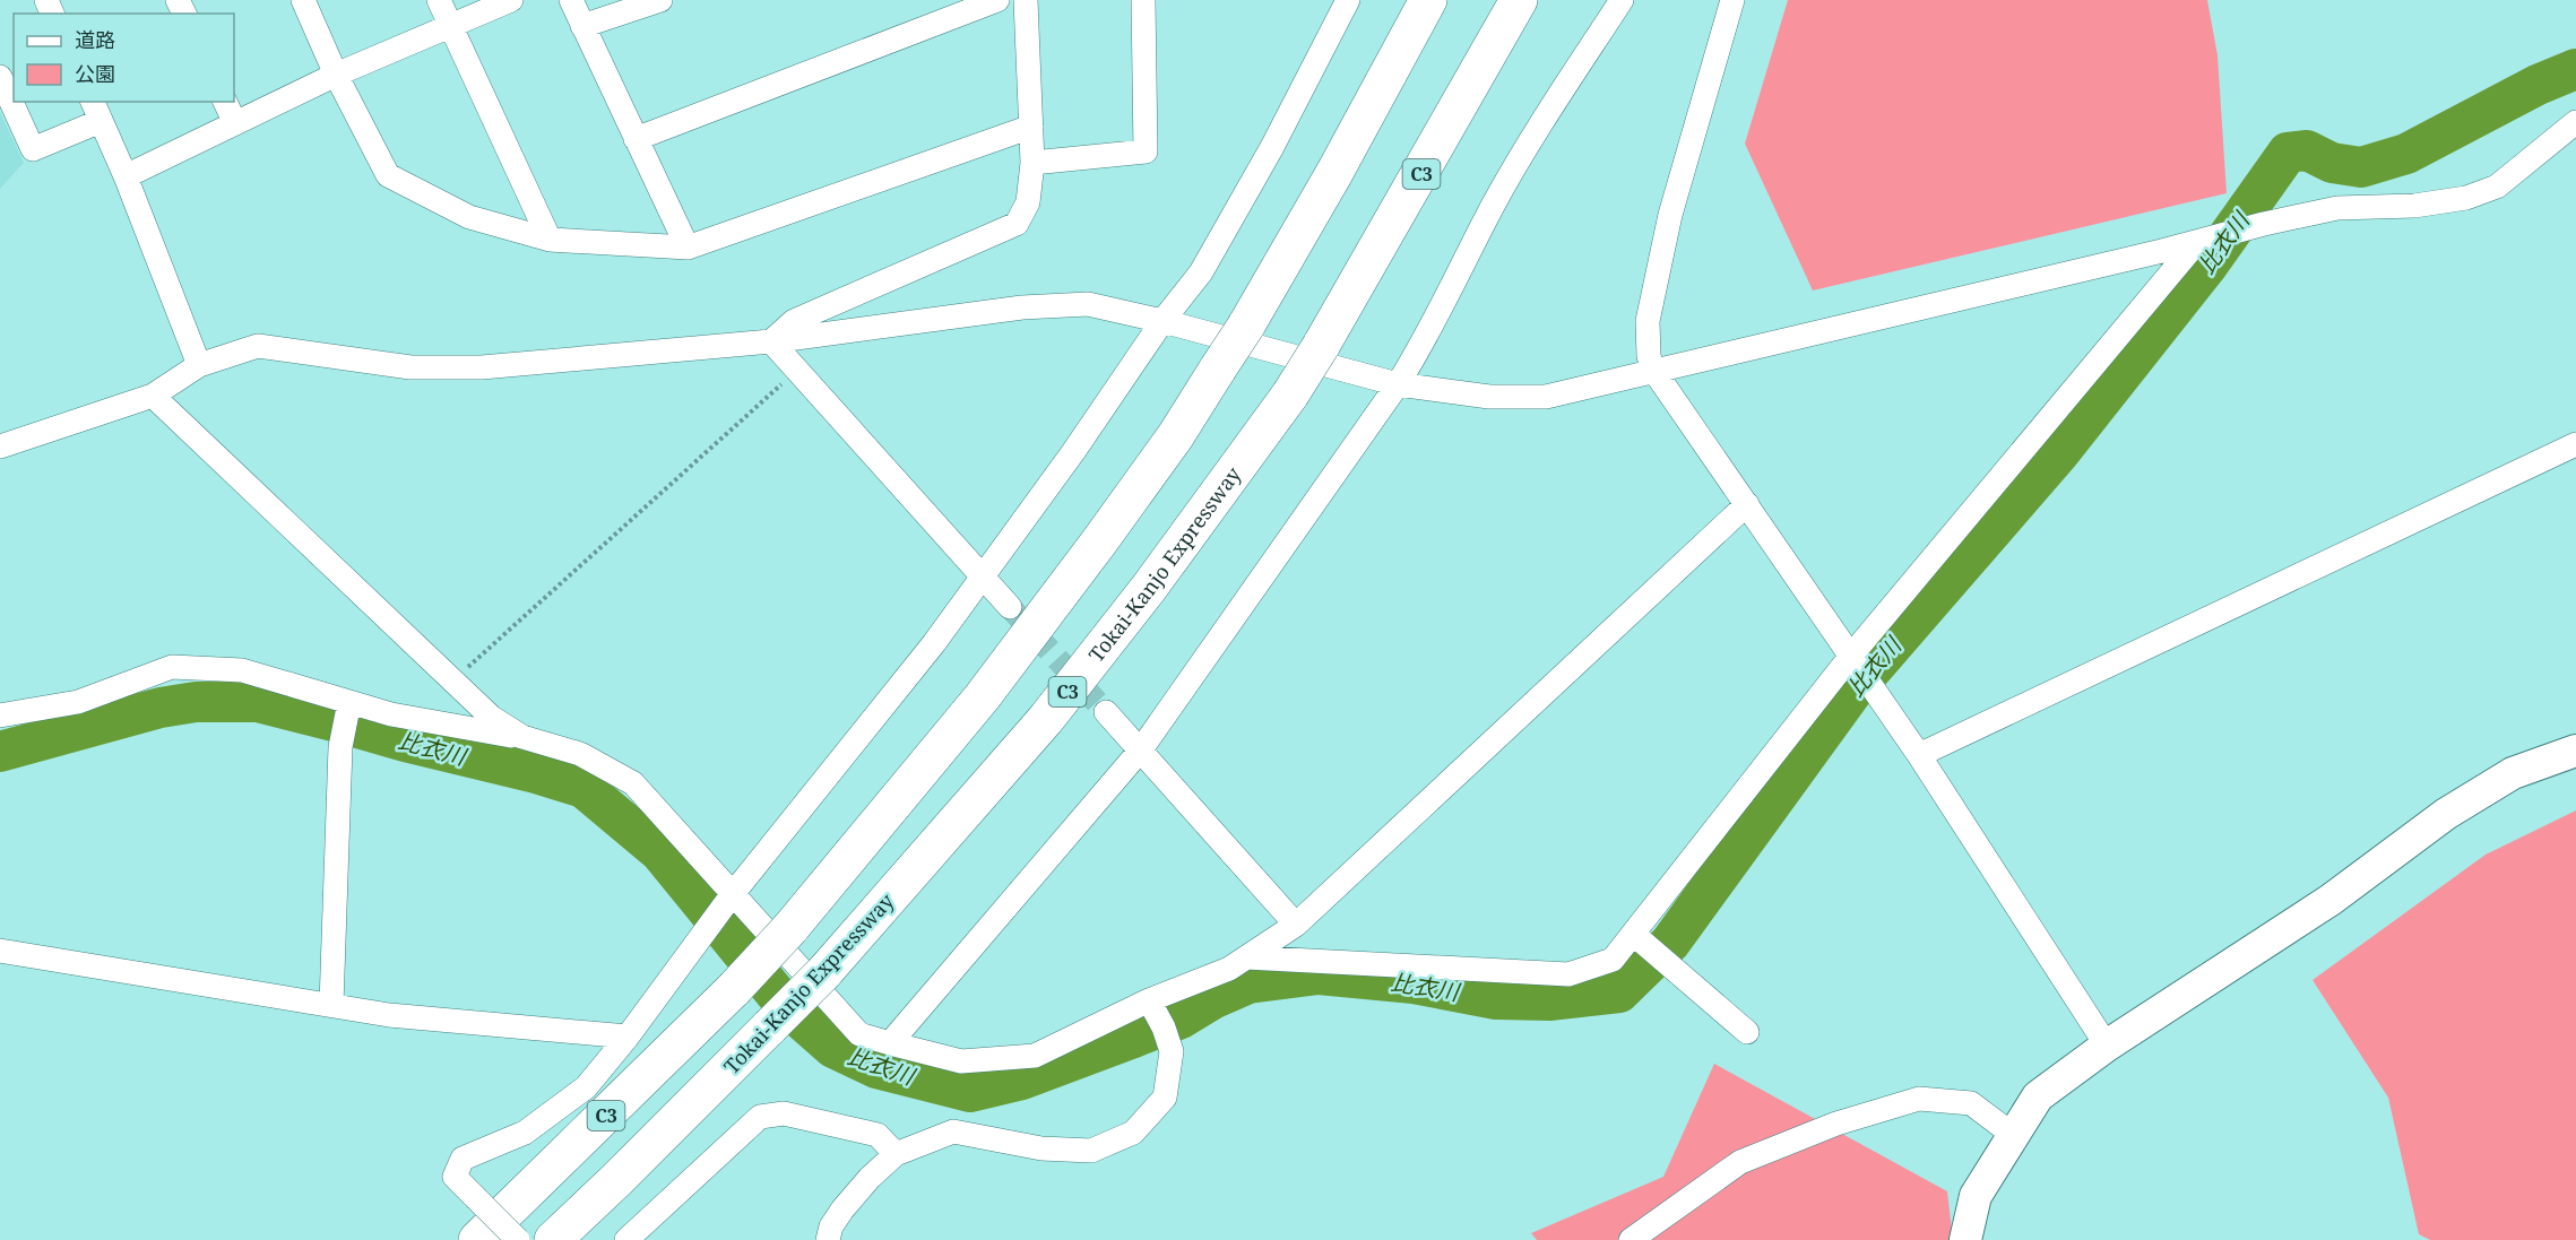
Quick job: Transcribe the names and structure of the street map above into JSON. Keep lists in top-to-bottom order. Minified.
{"streets":{"highway":["C3","Tokai-Kanjo Expressway"]},"water":["比衣川"],"legend":["道路","公園"]}
